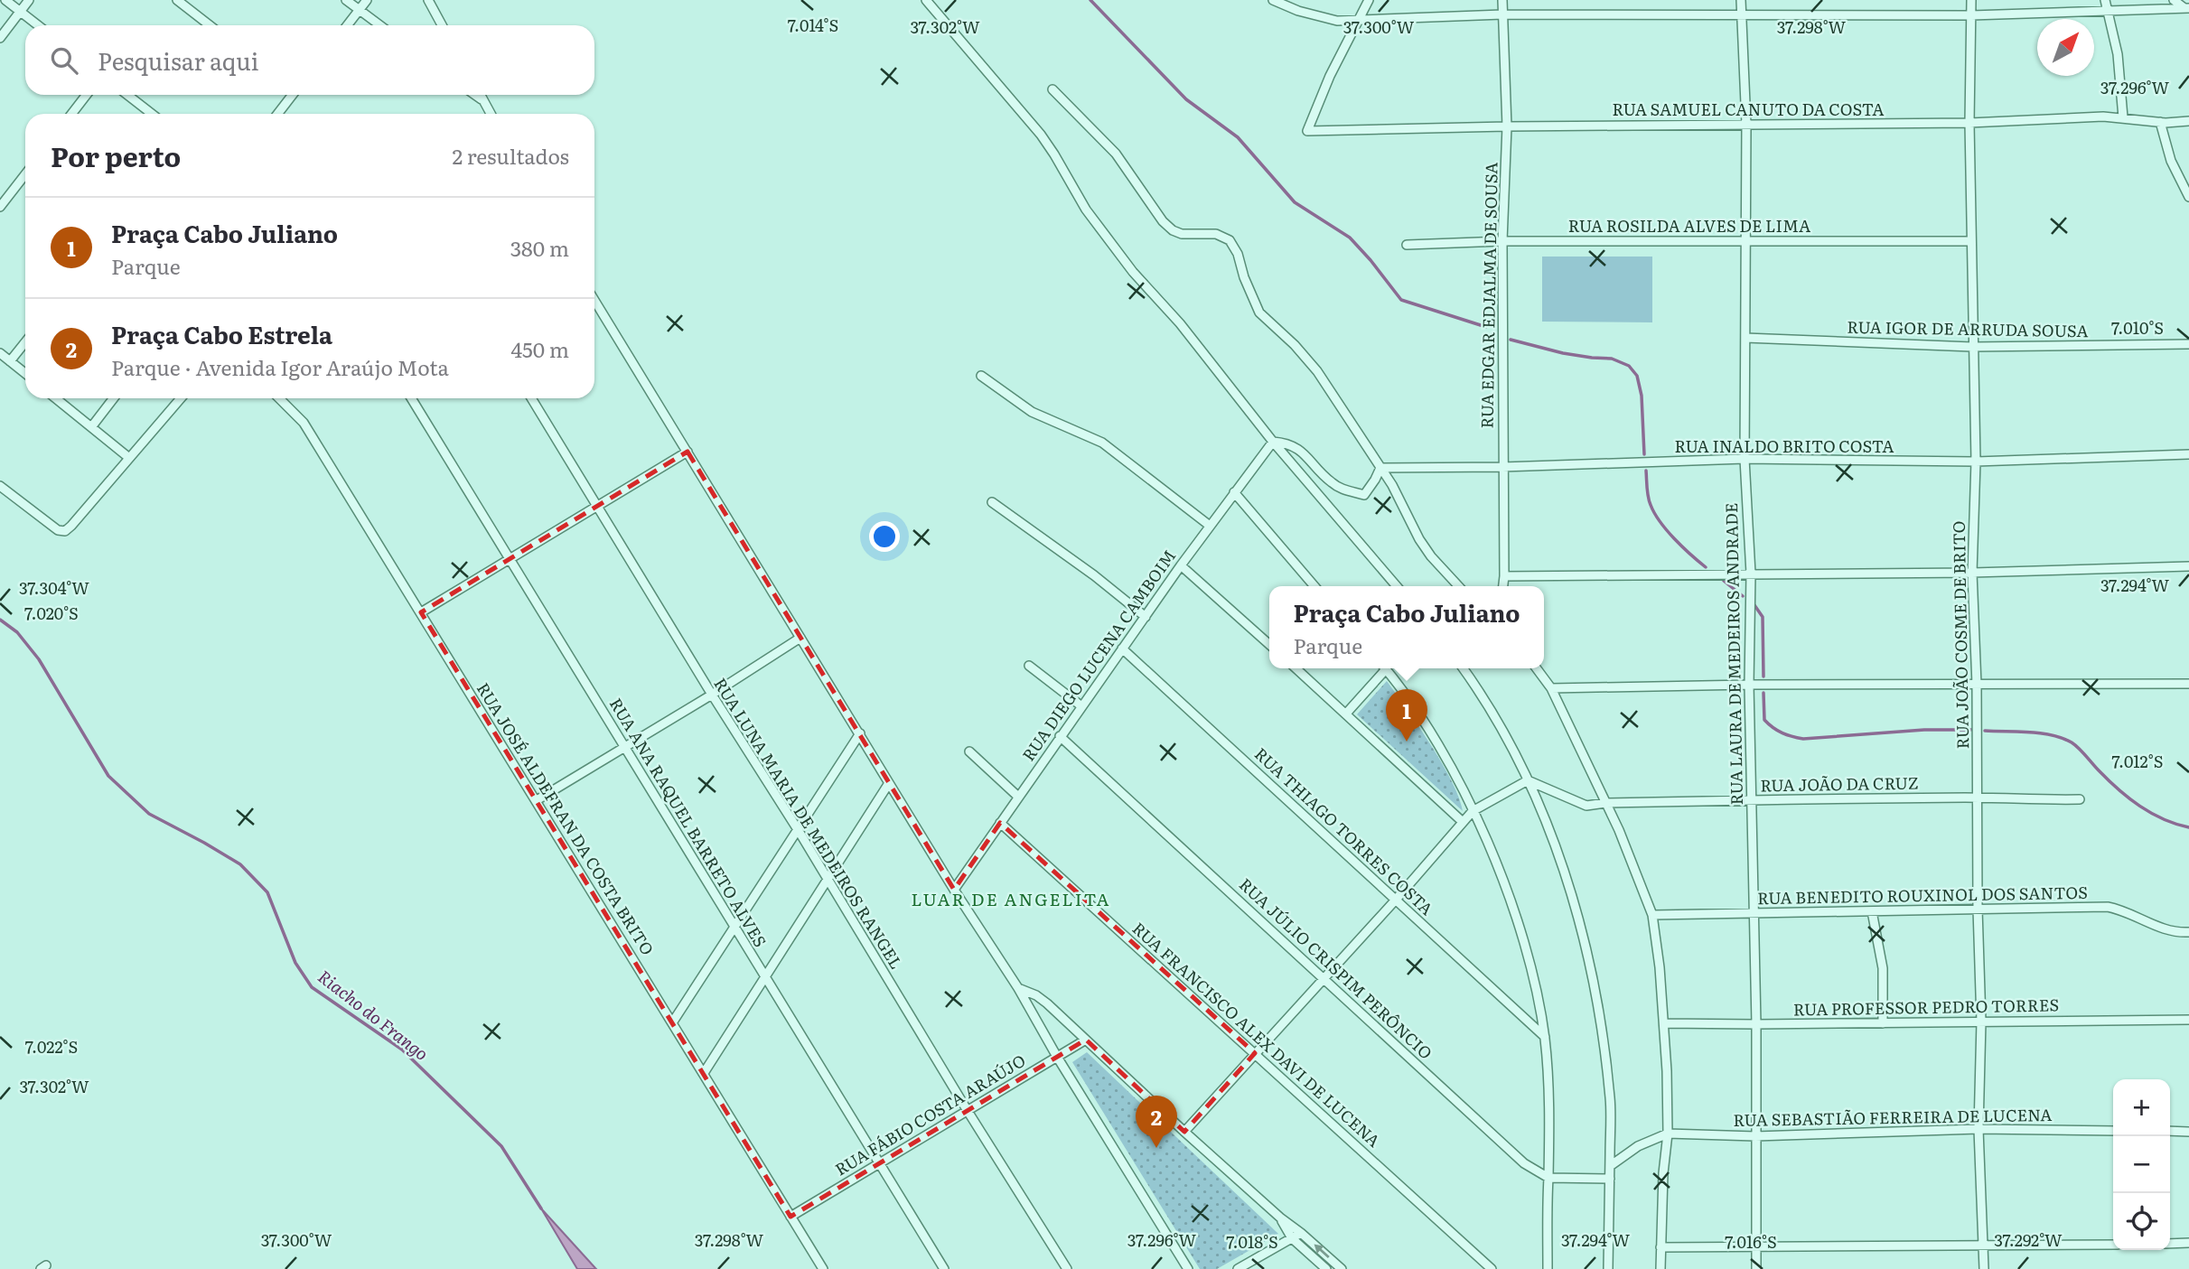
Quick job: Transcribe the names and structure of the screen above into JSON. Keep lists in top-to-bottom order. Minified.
{"streets":{"street":["RUA SAMUEL CANUTO DA COSTA","RUA ROSILDA ALVES DE LIMA","RUA EDGAR EDJALMA DE SOUSA","RUA IGOR DE ARRUDA SOUSA","RUA INALDO BRITO COSTA","RUA JOÃO COSME DE BRITO","RUA LAURA DE MEDEIROS ANDRADE","RUA DIEGO LUCENA CAMBOIM","RUA JOÃO DA CRUZ","RUA JOSÉ ALDEFRAN DA COSTA BRITO","RUA ANA RAQUEL BARRETO ALVES","RUA LUNA MARIA DE MEDEIROS RANGEL","RUA THIAGO TORRES COSTA","RUA BENEDITO ROUXINOL DOS SANTOS","RUA JÚLIO CRISPIM PERÔNCIO","RUA PROFESSOR PEDRO TORRES","RUA FRANCISCO ALEX DAVI DE LUCENA","RUA FÁBIO COSTA ARAÚJO","RUA SEBASTIÃO FERREIRA DE LUCENA"]},"crossings":[["RUA SAMUEL CANUTO DA COSTA","RUA EDGAR EDJALMA DE SOUSA"],["RUA SAMUEL CANUTO DA COSTA","RUA JOÃO COSME DE BRITO"],["RUA SAMUEL CANUTO DA COSTA","RUA LAURA DE MEDEIROS ANDRADE"],["RUA ROSILDA ALVES DE LIMA","RUA EDGAR EDJALMA DE SOUSA"],["RUA ROSILDA ALVES DE LIMA","RUA JOÃO COSME DE BRITO"],["RUA ROSILDA ALVES DE LIMA","RUA LAURA DE MEDEIROS ANDRADE"],["RUA EDGAR EDJALMA DE SOUSA","RUA INALDO BRITO COSTA"],["RUA IGOR DE ARRUDA SOUSA","RUA JOÃO COSME DE BRITO"],["RUA IGOR DE ARRUDA SOUSA","RUA LAURA DE MEDEIROS ANDRADE"],["RUA INALDO BRITO COSTA","RUA JOÃO COSME DE BRITO"],["RUA INALDO BRITO COSTA","RUA LAURA DE MEDEIROS ANDRADE"],["RUA JOÃO COSME DE BRITO","RUA JOÃO DA CRUZ"],["RUA JOÃO COSME DE BRITO","RUA BENEDITO ROUXINOL DOS SANTOS"],["RUA JOÃO COSME DE BRITO","RUA PROFESSOR PEDRO TORRES"],["RUA JOÃO COSME DE BRITO","RUA SEBASTIÃO FERREIRA DE LUCENA"],["RUA LAURA DE MEDEIROS ANDRADE","RUA JOÃO DA CRUZ"],["RUA LAURA DE MEDEIROS ANDRADE","RUA BENEDITO ROUXINOL DOS SANTOS"],["RUA LAURA DE MEDEIROS ANDRADE","RUA PROFESSOR PEDRO TORRES"],["RUA LAURA DE MEDEIROS ANDRADE","RUA SEBASTIÃO FERREIRA DE LUCENA"],["RUA DIEGO LUCENA CAMBOIM","RUA THIAGO TORRES COSTA"],["RUA DIEGO LUCENA CAMBOIM","RUA JÚLIO CRISPIM PERÔNCIO"],["RUA DIEGO LUCENA CAMBOIM","RUA FRANCISCO ALEX DAVI DE LUCENA"],["RUA JOSÉ ALDEFRAN DA COSTA BRITO","RUA FÁBIO COSTA ARAÚJO"],["RUA ANA RAQUEL BARRETO ALVES","RUA FÁBIO COSTA ARAÚJO"],["RUA LUNA MARIA DE MEDEIROS RANGEL","RUA FÁBIO COSTA ARAÚJO"]],"districts":["LUAR DE ANGELITA"],"water":["Riacho do Frango"],"north":"top right","page":{"search":"Pesquisar aqui","heading":["Por perto","2 resultados"],"list":[{"mark":"1","name":"Praça Cabo Juliano","note":"Parque","value":"380 m"},{"mark":"2","name":"Praça Cabo Estrela","note":"Parque · Avenida Igor Araújo Mota","value":"450 m"}],"popup":["Praça Cabo Juliano","Parque"],"pins":["1","2"],"map_buttons":["+","−"]},"coordinates":["7.014°S","37.302°W","37.300°W","37.298°W","37.296°W","7.010°S","37.294°W","37.304°W","7.020°S","7.012°S","7.022°S","37.292°W","7.018°S","7.016°S"]}
